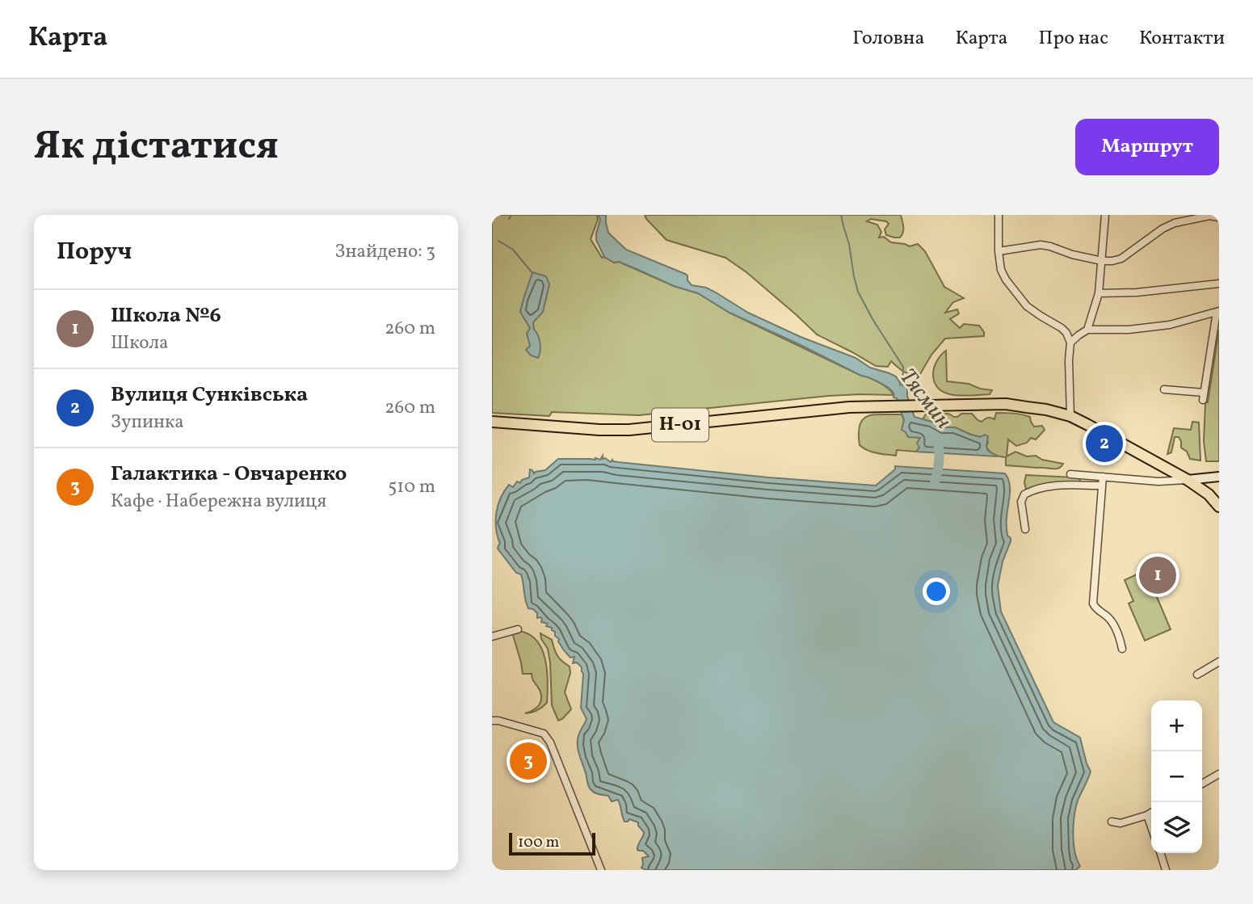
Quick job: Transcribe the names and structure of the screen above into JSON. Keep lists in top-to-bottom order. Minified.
{"streets":{"main road":["Н-01"]},"water":["Тясмин"],"scale_bar":"100 m","page":{"header":"Карта","nav":["Головна","Карта","Про нас","Контакти"],"buttons":"Маршрут","title":"Як дістатися","heading":["Поруч","Знайдено: 3"],"list":[{"mark":"1","name":"Школа №6","note":"Школа","value":"260 m"},{"mark":"2","name":"Вулиця Сунківська","note":"Зупинка","value":"260 m"},{"mark":"3","name":"Галактика - Овчаренко","note":"Кафе · Набережна вулиця","value":"510 m"}],"pins":["2","1","3"],"map_buttons":["+","−"],"scale":"100 m"}}
